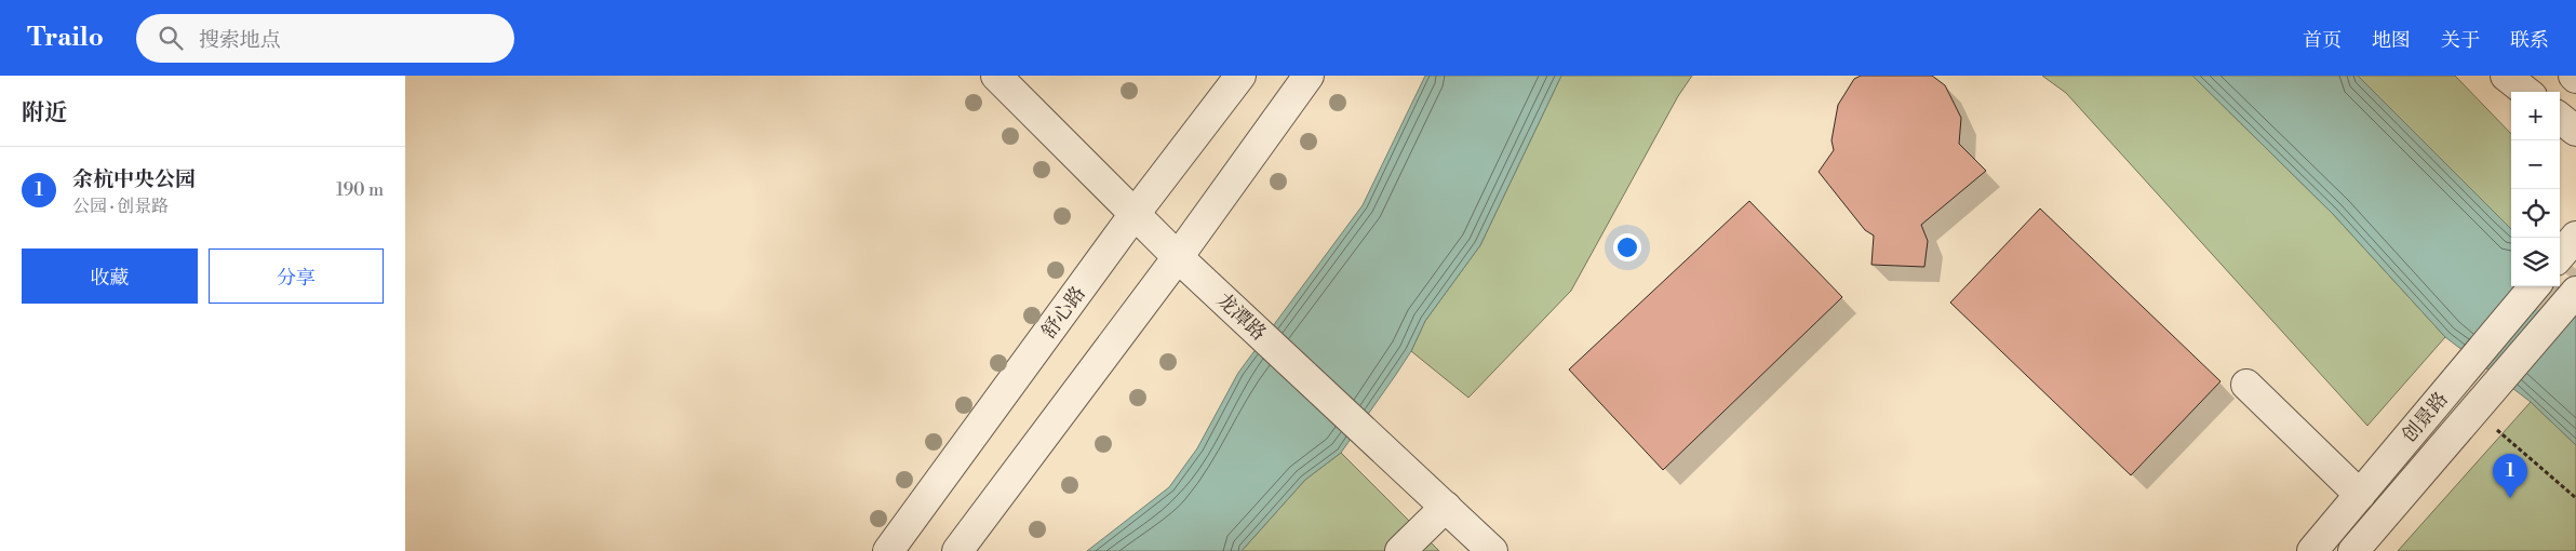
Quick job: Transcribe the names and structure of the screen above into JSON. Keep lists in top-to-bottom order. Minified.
{"streets":{"street":["舒心路","龙潭路","创景路"]},"crossings":[["舒心路","龙潭路"]],"page":{"header":"Trailo","search":"搜索地点","nav":["首页","地图","关于","联系"],"heading":"附近","map_buttons":["+","−"],"list":[{"mark":"1","name":"余杭中央公园","note":"公园 · 创景路","value":"190 m"}],"buttons":["收藏","分享"],"pins":"1"}}
